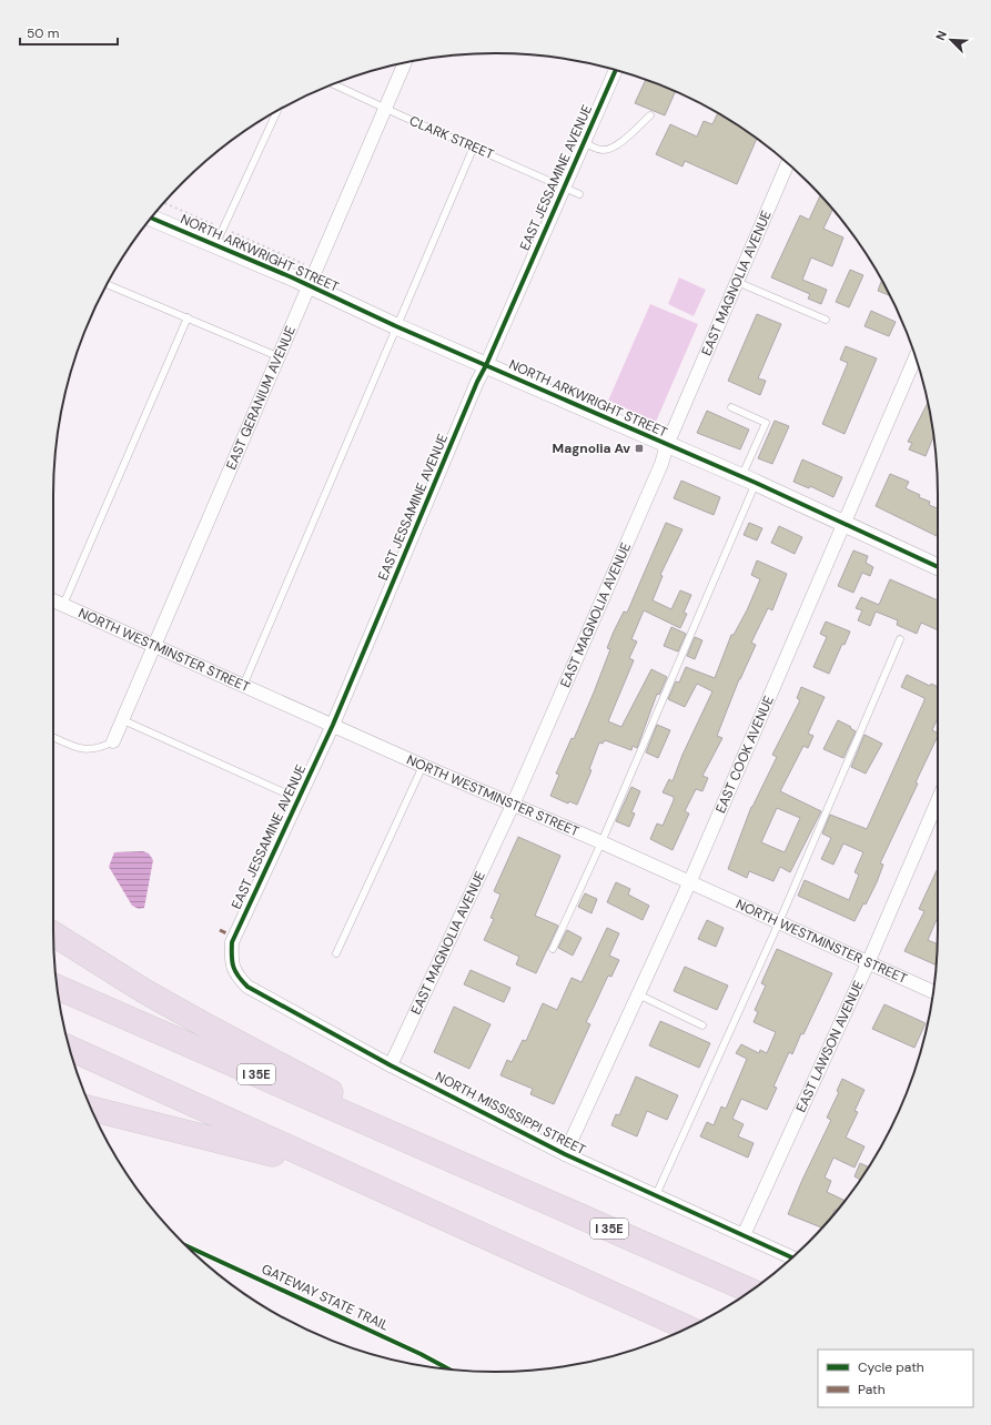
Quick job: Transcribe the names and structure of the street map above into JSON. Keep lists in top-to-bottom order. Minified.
{"streets":{"highway":["I 35E"],"street":["EAST JESSAMINE AVENUE","NORTH ARKWRIGHT STREET","EAST MAGNOLIA AVENUE","EAST GERANIUM AVENUE","NORTH WESTMINSTER STREET","EAST COOK AVENUE","EAST LAWSON AVENUE","NORTH MISSISSIPPI STREET"],"lane":["CLARK STREET"],"cycle path":["GATEWAY STATE TRAIL"]},"crossings":[["CLARK STREET","EAST JESSAMINE AVENUE"],["CLARK STREET","EAST GERANIUM AVENUE"],["EAST JESSAMINE AVENUE","NORTH ARKWRIGHT STREET"],["EAST JESSAMINE AVENUE","NORTH WESTMINSTER STREET"],["EAST JESSAMINE AVENUE","NORTH MISSISSIPPI STREET"],["NORTH ARKWRIGHT STREET","EAST MAGNOLIA AVENUE"],["NORTH ARKWRIGHT STREET","EAST GERANIUM AVENUE"],["NORTH ARKWRIGHT STREET","EAST COOK AVENUE"],["EAST MAGNOLIA AVENUE","NORTH WESTMINSTER STREET"],["EAST MAGNOLIA AVENUE","NORTH MISSISSIPPI STREET"],["EAST GERANIUM AVENUE","NORTH WESTMINSTER STREET"],["NORTH WESTMINSTER STREET","EAST COOK AVENUE"],["NORTH WESTMINSTER STREET","EAST LAWSON AVENUE"],["EAST COOK AVENUE","NORTH MISSISSIPPI STREET"],["EAST LAWSON AVENUE","NORTH MISSISSIPPI STREET"]],"places":{"transit":["Magnolia Av"]},"legend":["Cycle path","Path"],"scale_bar":"50 m","north":"top left"}
